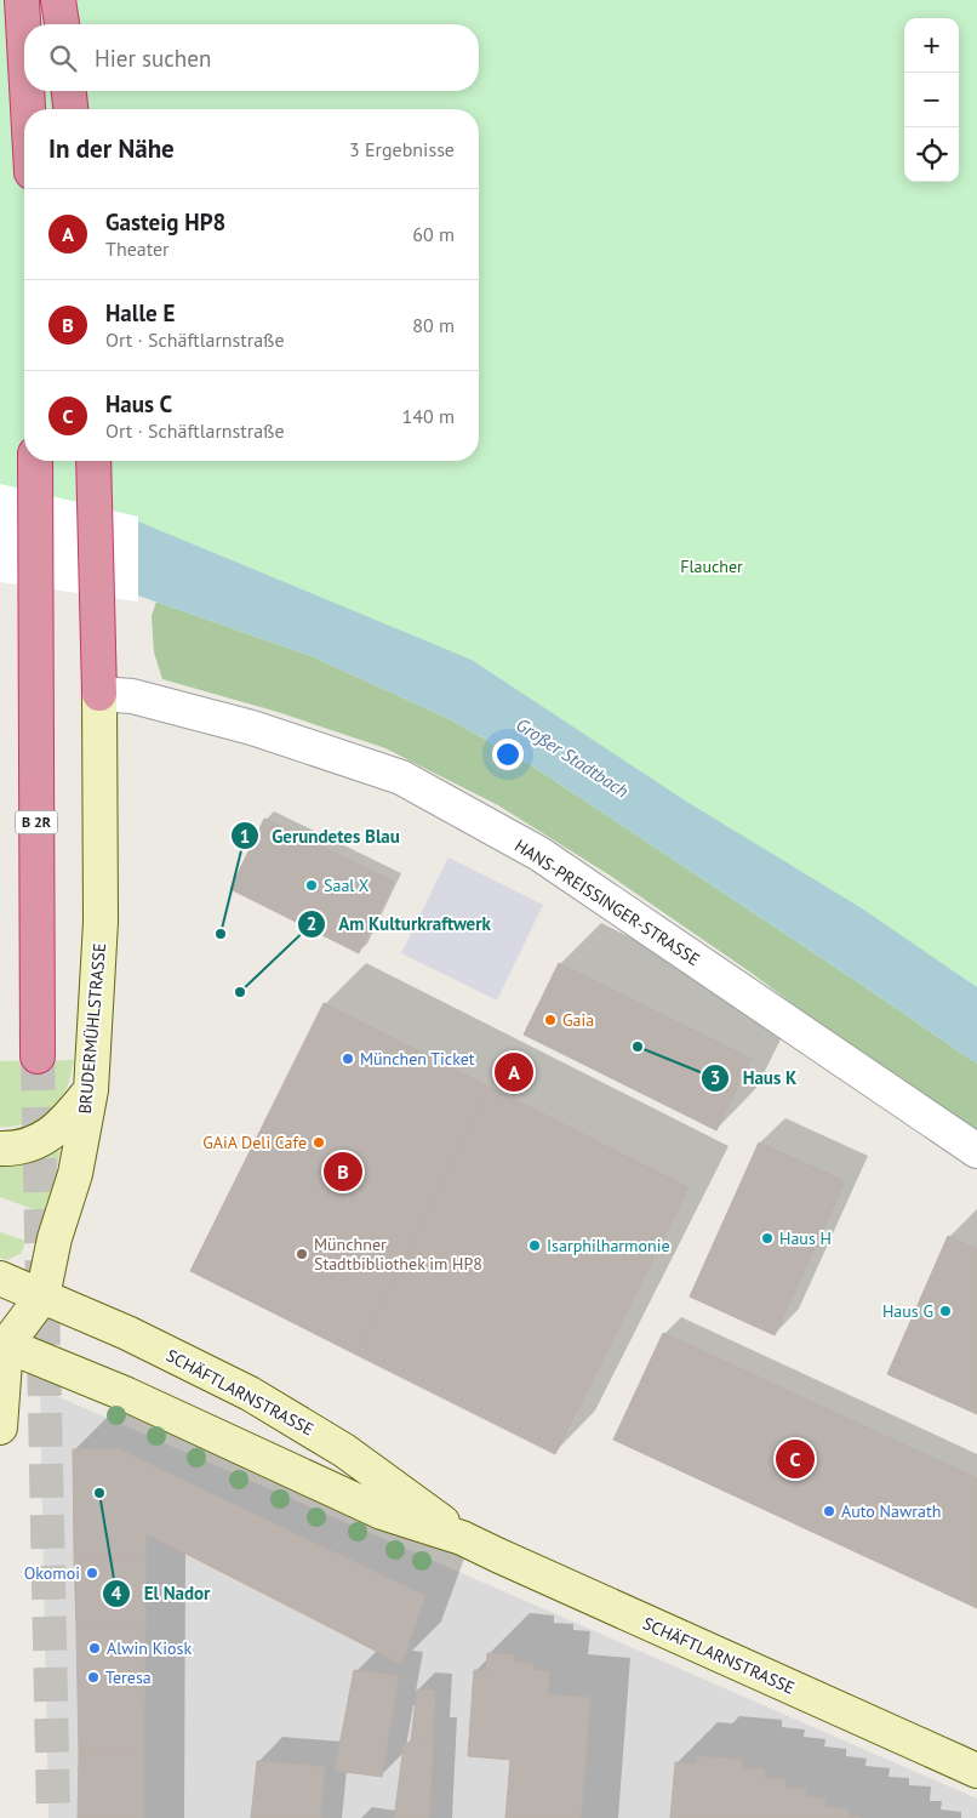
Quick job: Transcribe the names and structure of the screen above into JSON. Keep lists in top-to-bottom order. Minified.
{"streets":{"highway":["B 2R"],"street":["HANS-PREISSINGER-STRASSE","BRUDERMÜHLSTRASSE","SCHÄFTLARNSTRASSE"]},"crossings":[["HANS-PREISSINGER-STRASSE","BRUDERMÜHLSTRASSE"],["BRUDERMÜHLSTRASSE","SCHÄFTLARNSTRASSE"]],"water":["Großer Stadtbach"],"parks":["Flaucher"],"places":["Saal X","Gerundetes Blau","Am Kulturkraftwerk","Gaia","Haus K","München Ticket","GAiA Deli Cafe","Haus H","Isarphilharmonie","Münchner Stadtbibliothek im HP8","Haus G","El Nador","Auto Nawrath","Okomoi","Alwin Kiosk","Teresa"],"page":{"map_buttons":["+","−"],"search":"Hier suchen","heading":["In der Nähe","3 Ergebnisse"],"list":[{"mark":"A","name":"Gasteig HP8","note":"Theater","value":"60 m"},{"mark":"B","name":"Halle E","note":"Ort · Schäftlarnstraße","value":"80 m"},{"mark":"C","name":"Haus C","note":"Ort · Schäftlarnstraße","value":"140 m"}],"pins":["A","B","C"]}}
